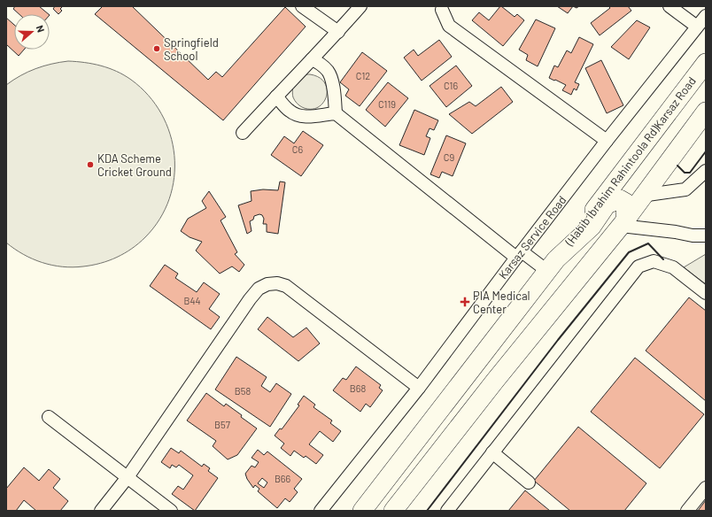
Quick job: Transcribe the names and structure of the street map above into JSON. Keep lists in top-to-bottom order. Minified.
{"streets":{"highway":["(Habib Ibrahim Rahintoola Rd)Karsaz Road"],"street":["Karsaz Service Road"]},"places":{"other":["Springfield School","KDA Scheme Cricket Ground"],"health":["PIA Medical Center"]},"house_numbers":["C12","C16","C119","C6","C9","B44","B68","B58","B57","B66"],"north":"right"}
